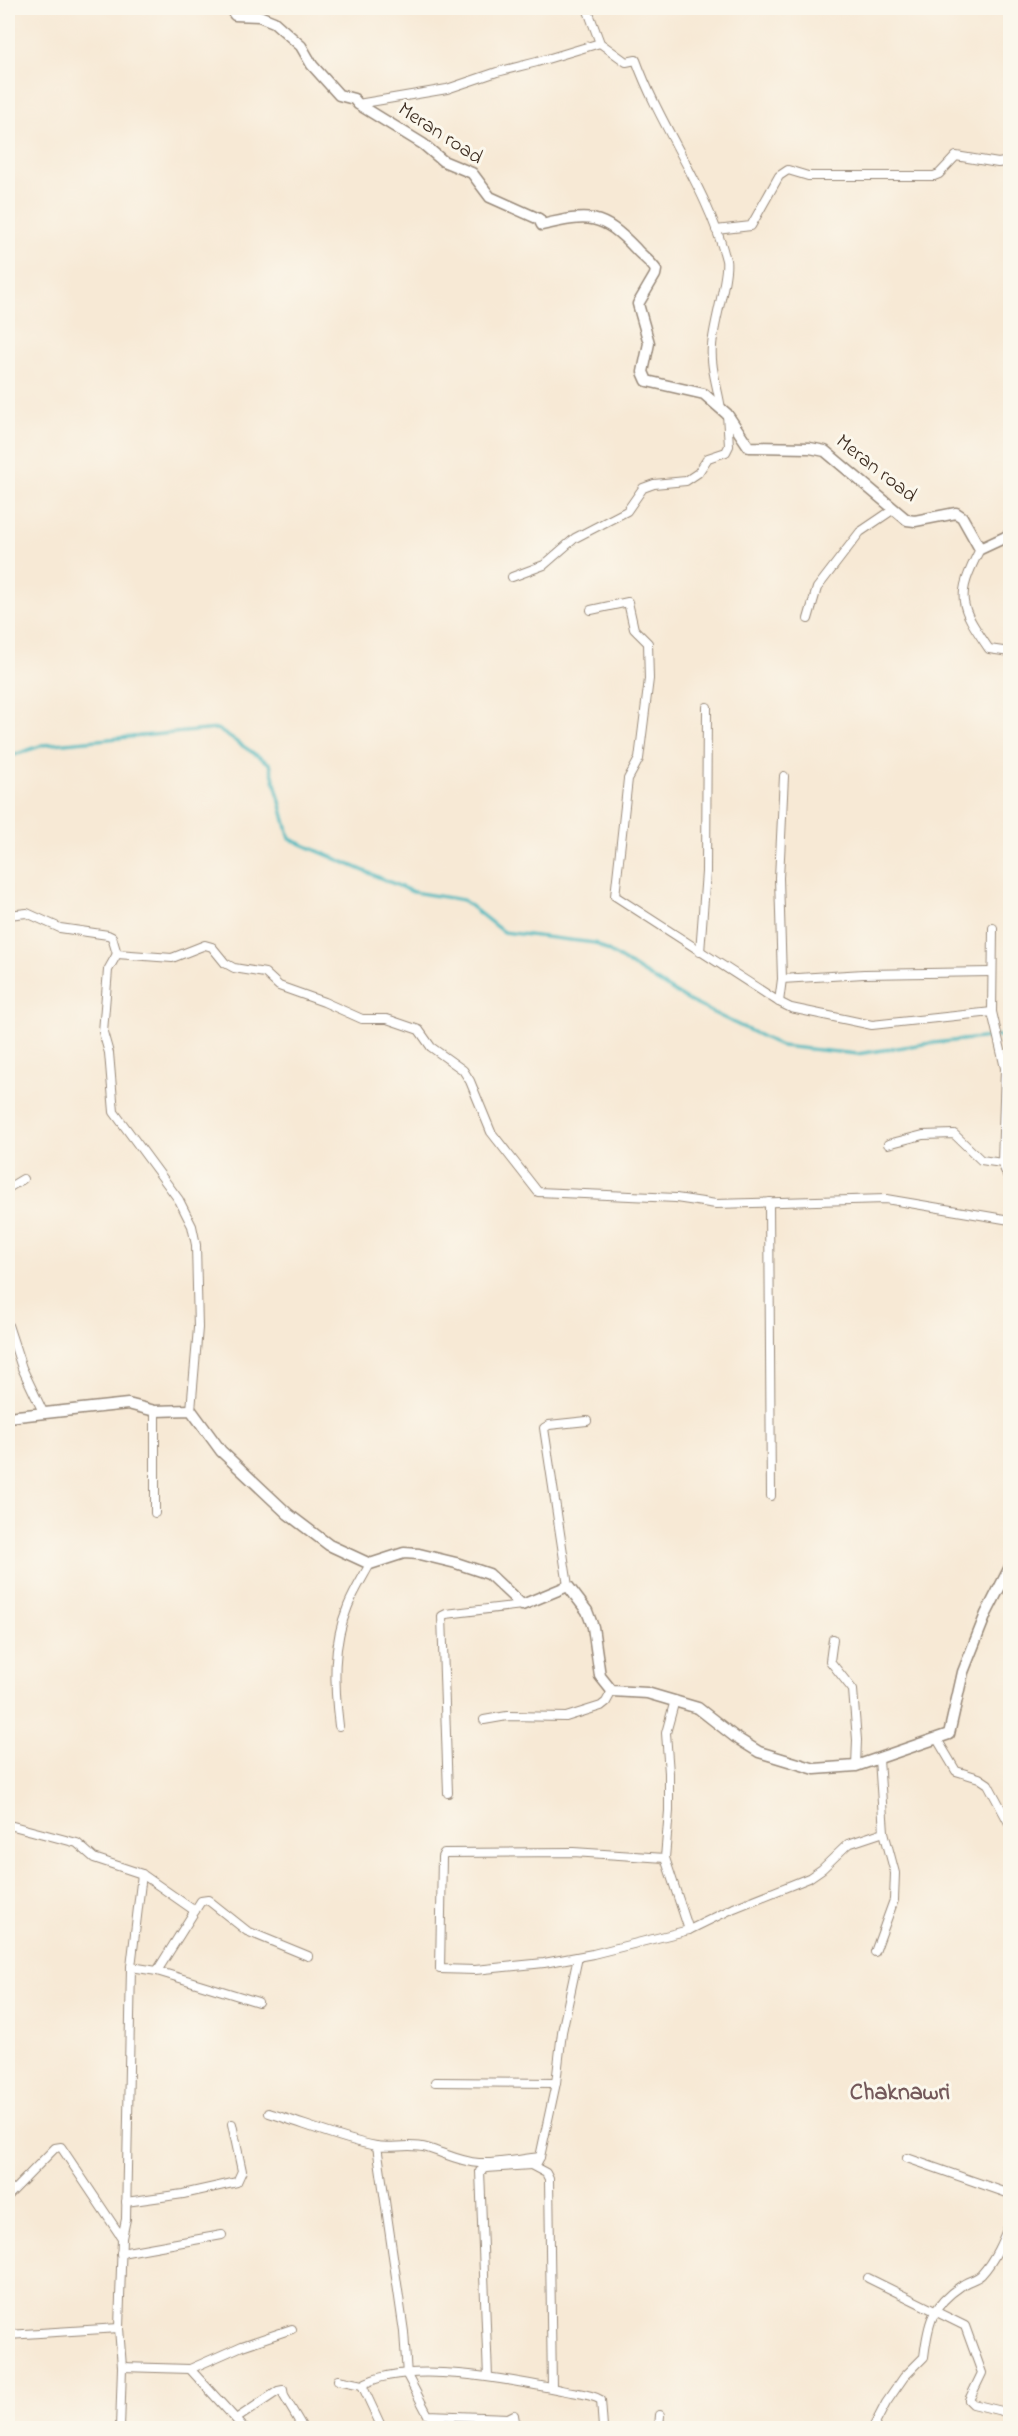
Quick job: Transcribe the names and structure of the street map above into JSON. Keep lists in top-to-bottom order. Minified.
{"streets":{"street":["Meran road"]},"districts":["Chaknawri"]}
